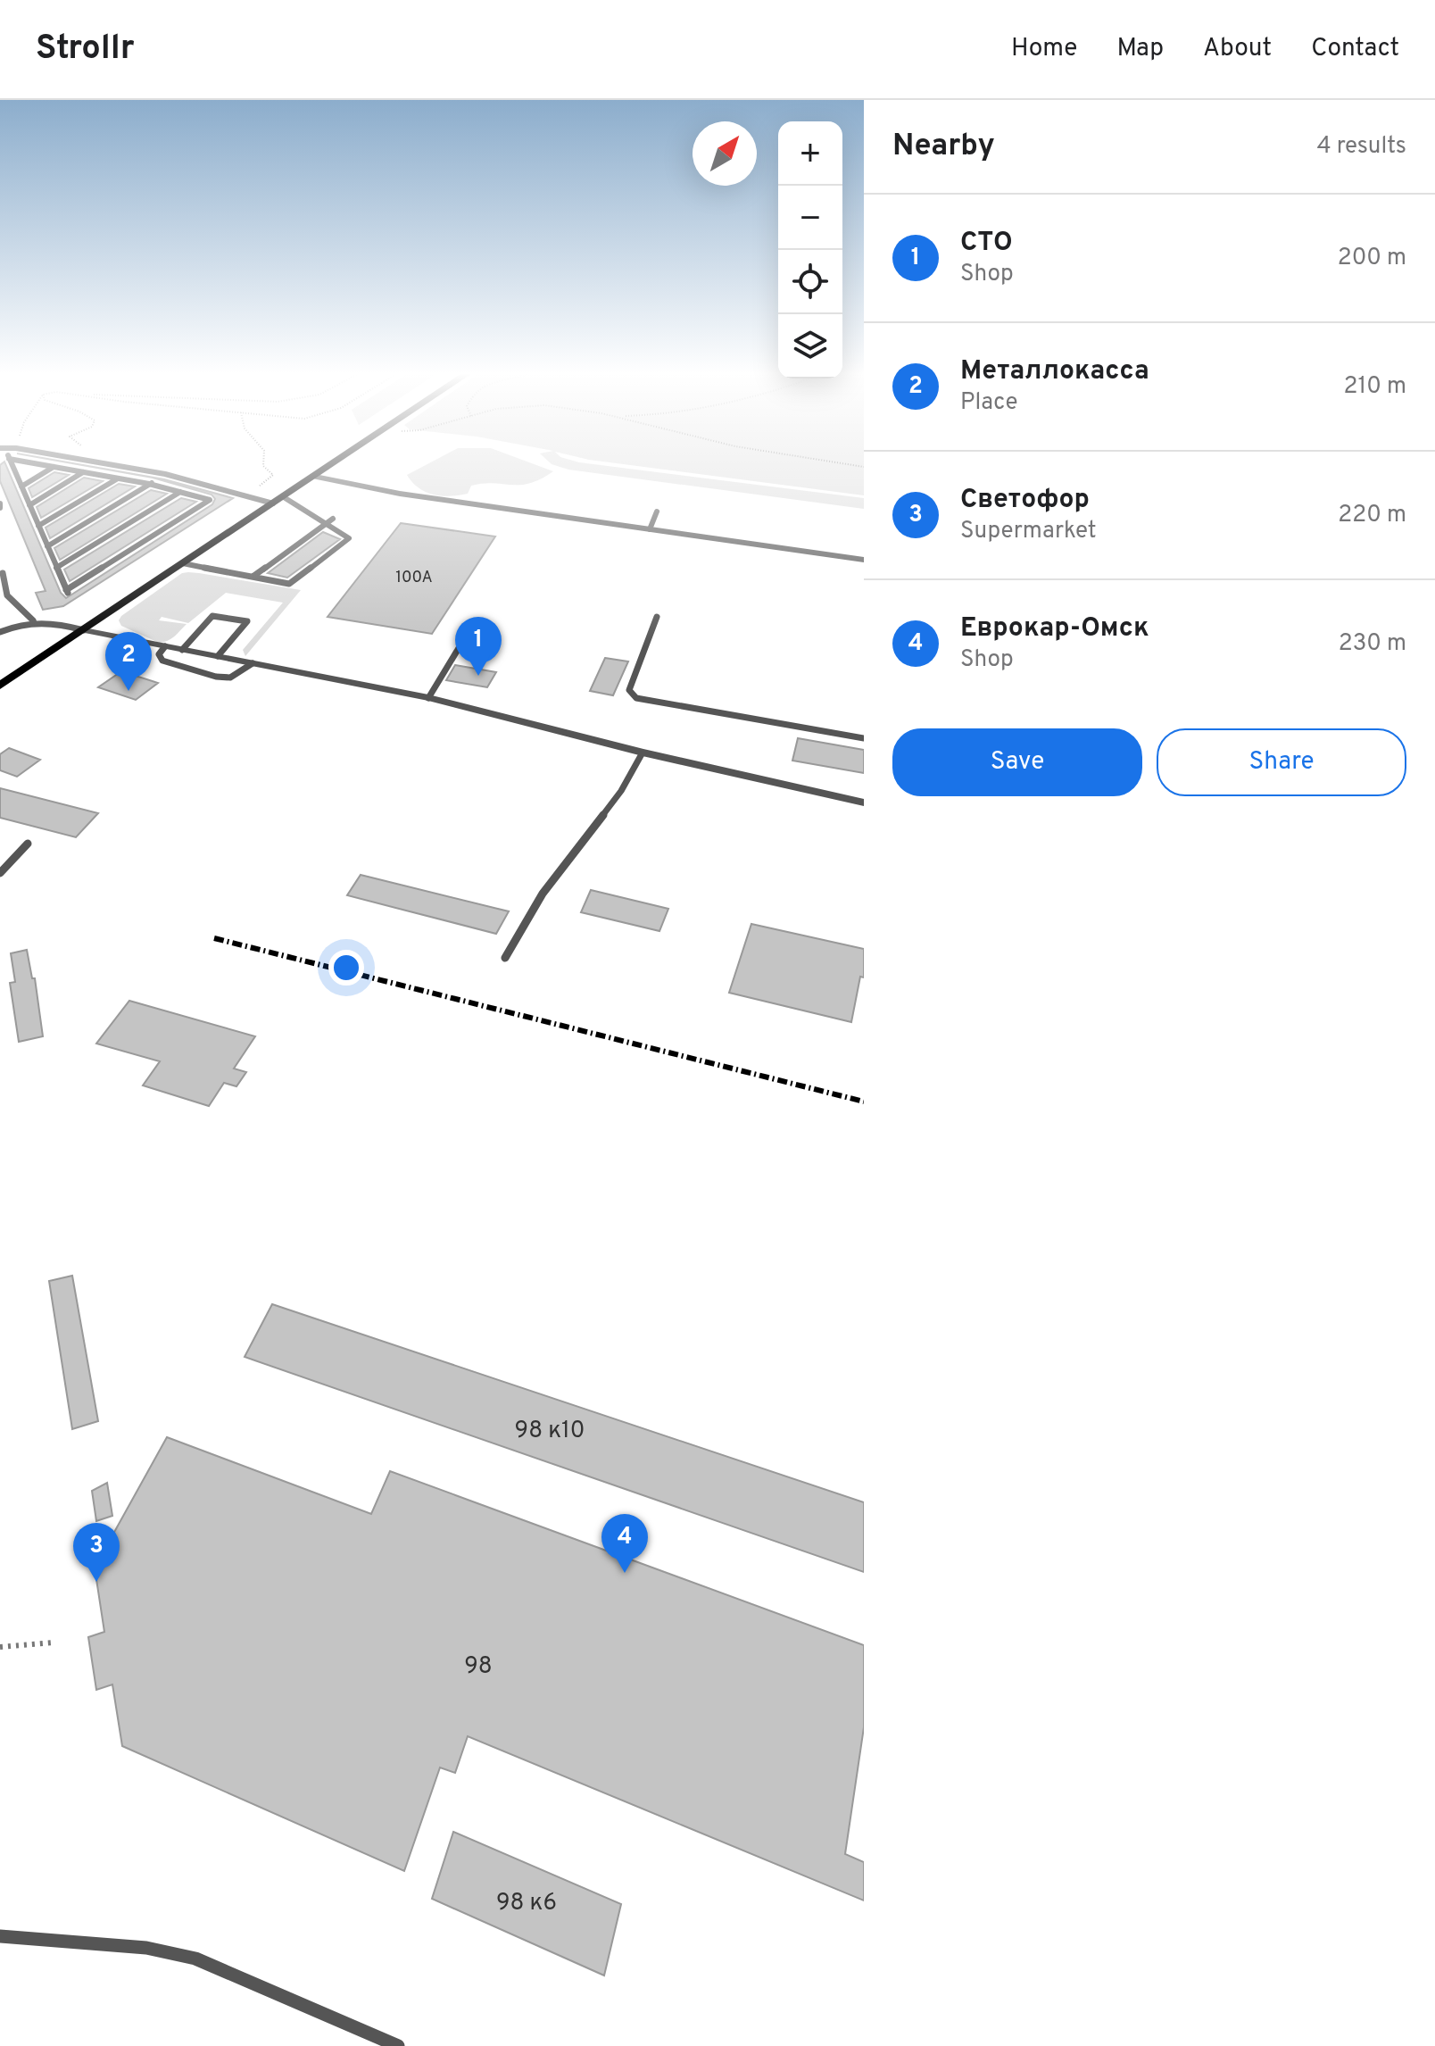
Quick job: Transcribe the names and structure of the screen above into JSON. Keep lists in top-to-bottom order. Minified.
{"house_numbers":["100А","98 к10","98","98 к6"],"north":"top right","page":{"header":"Strollr","nav":["Home","Map","About","Contact"],"heading":["Nearby","4 results"],"map_buttons":["+","−"],"list":[{"mark":"1","name":"СТО","note":"Shop","value":"200 m"},{"mark":"2","name":"Металлокасса","note":"Place","value":"210 m"},{"mark":"3","name":"Светофор","note":"Supermarket","value":"220 m"},{"mark":"4","name":"Еврокар-Омск","note":"Shop","value":"230 m"}],"pins":["1","2","4","3"],"buttons":["Save","Share"]}}
